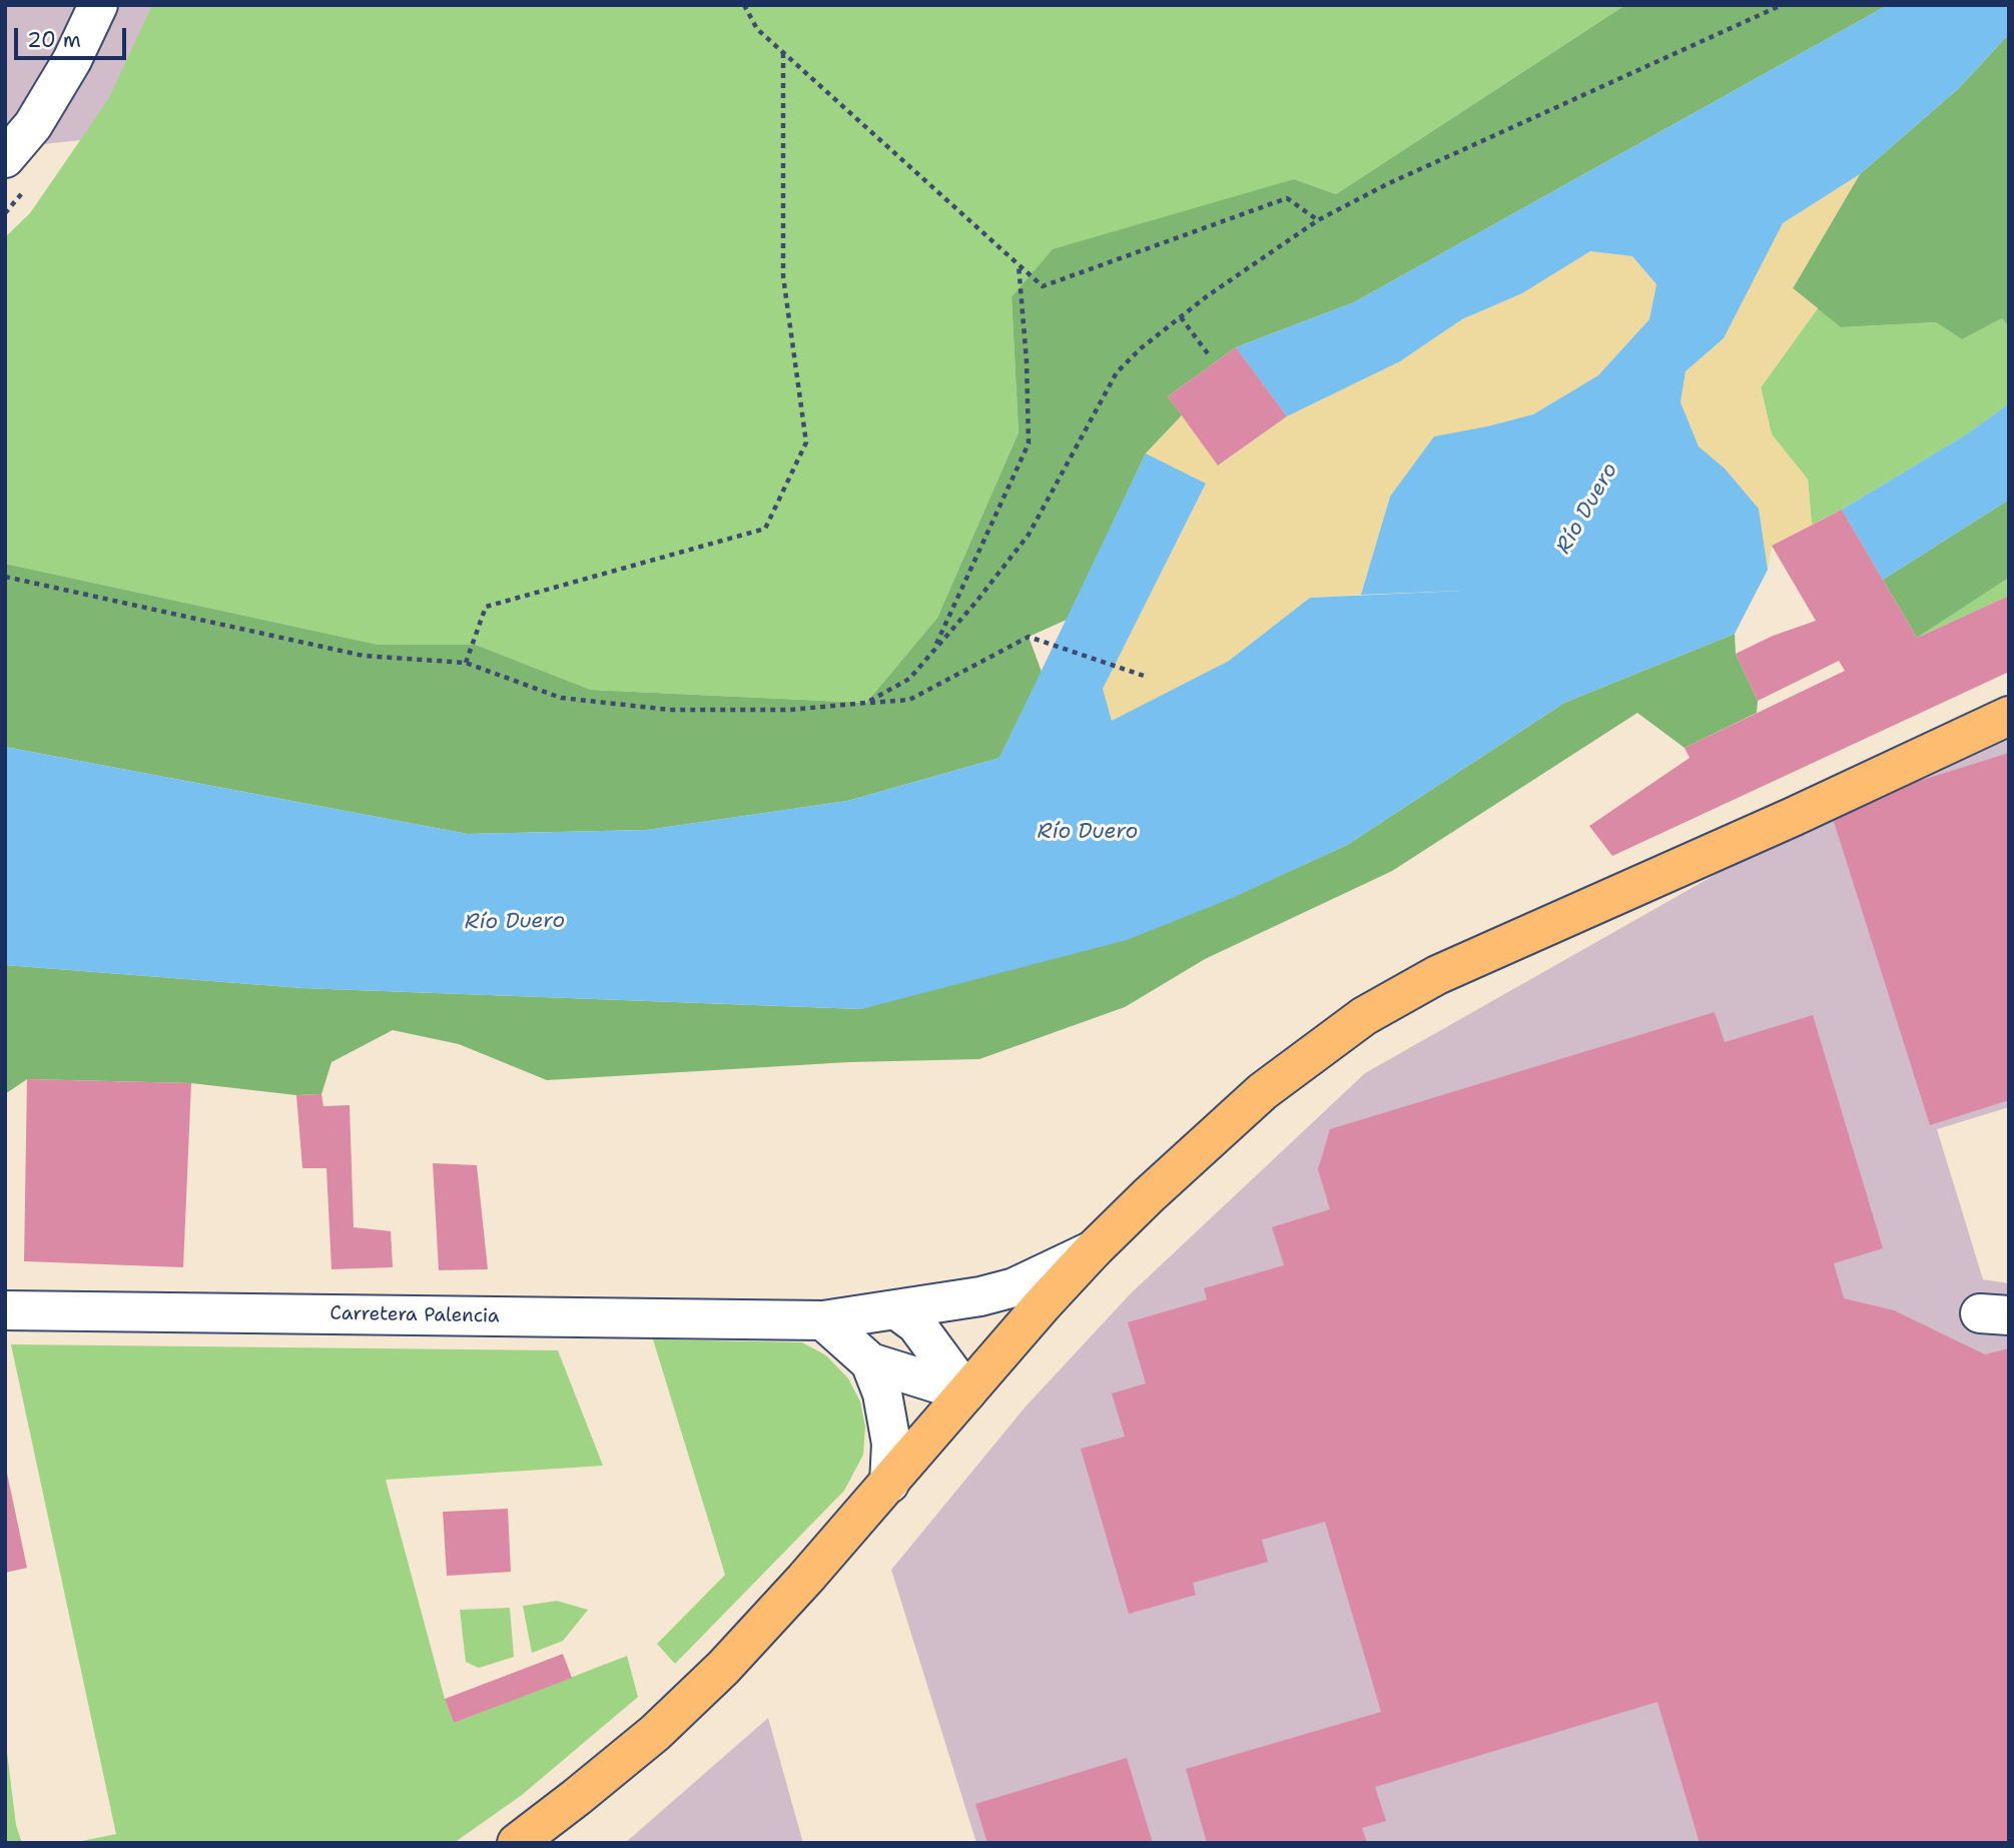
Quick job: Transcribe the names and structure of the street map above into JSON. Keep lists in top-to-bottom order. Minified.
{"streets":{"street":["Carretera Palencia"]},"water":["Río Duero"],"scale_bar":"20 m"}
